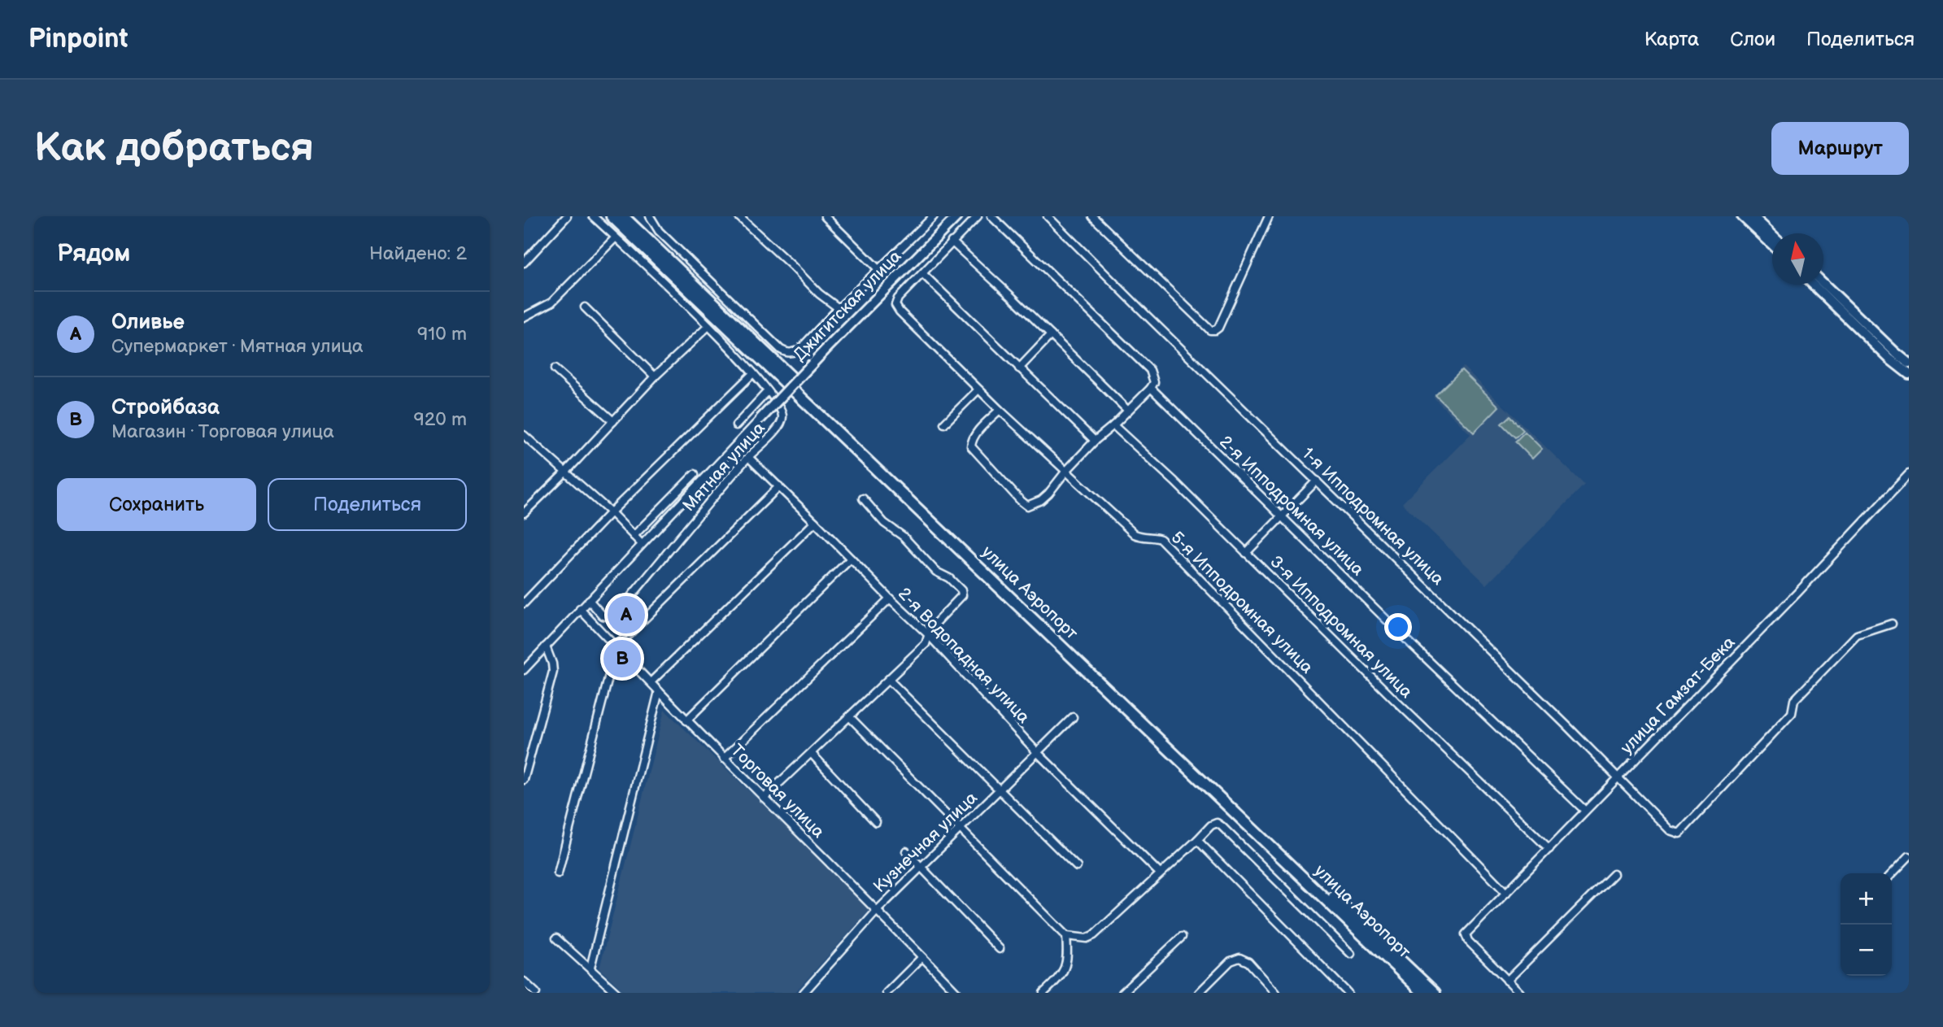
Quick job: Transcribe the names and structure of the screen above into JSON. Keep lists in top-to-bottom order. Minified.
{"streets":{"main road":["Джигитская улица","улица Аэропорт"],"street":["Мятная улица","2-я Ипподромная улица","1-я Ипподромная улица","5-я Ипподромная улица","3-я Ипподромная улица","2-я Водопадная улица","улица Гамзат-Бека","Торговая улица","Кузнечная улица"]},"crossings":[["Мятная улица","2-я Водопадная улица"],["2-я Ипподромная улица","улица Гамзат-Бека"],["1-я Ипподромная улица","улица Гамзат-Бека"],["5-я Ипподромная улица","улица Гамзат-Бека"],["3-я Ипподромная улица","улица Гамзат-Бека"],["2-я Водопадная улица","Кузнечная улица"],["Торговая улица","Кузнечная улица"]],"north":"top","page":{"header":"Pinpoint","nav":["Карта","Слои","Поделиться"],"buttons":["Маршрут",["Сохранить","Поделиться"]],"title":"Как добраться","heading":["Рядом","Найдено: 2"],"list":[{"mark":"A","name":"Оливье","note":"Супермаркет · Мятная улица","value":"910 m"},{"mark":"B","name":"Стройбаза","note":"Магазин · Торговая улица","value":"920 m"}],"pins":["A","B"],"map_buttons":["+","−"]}}
